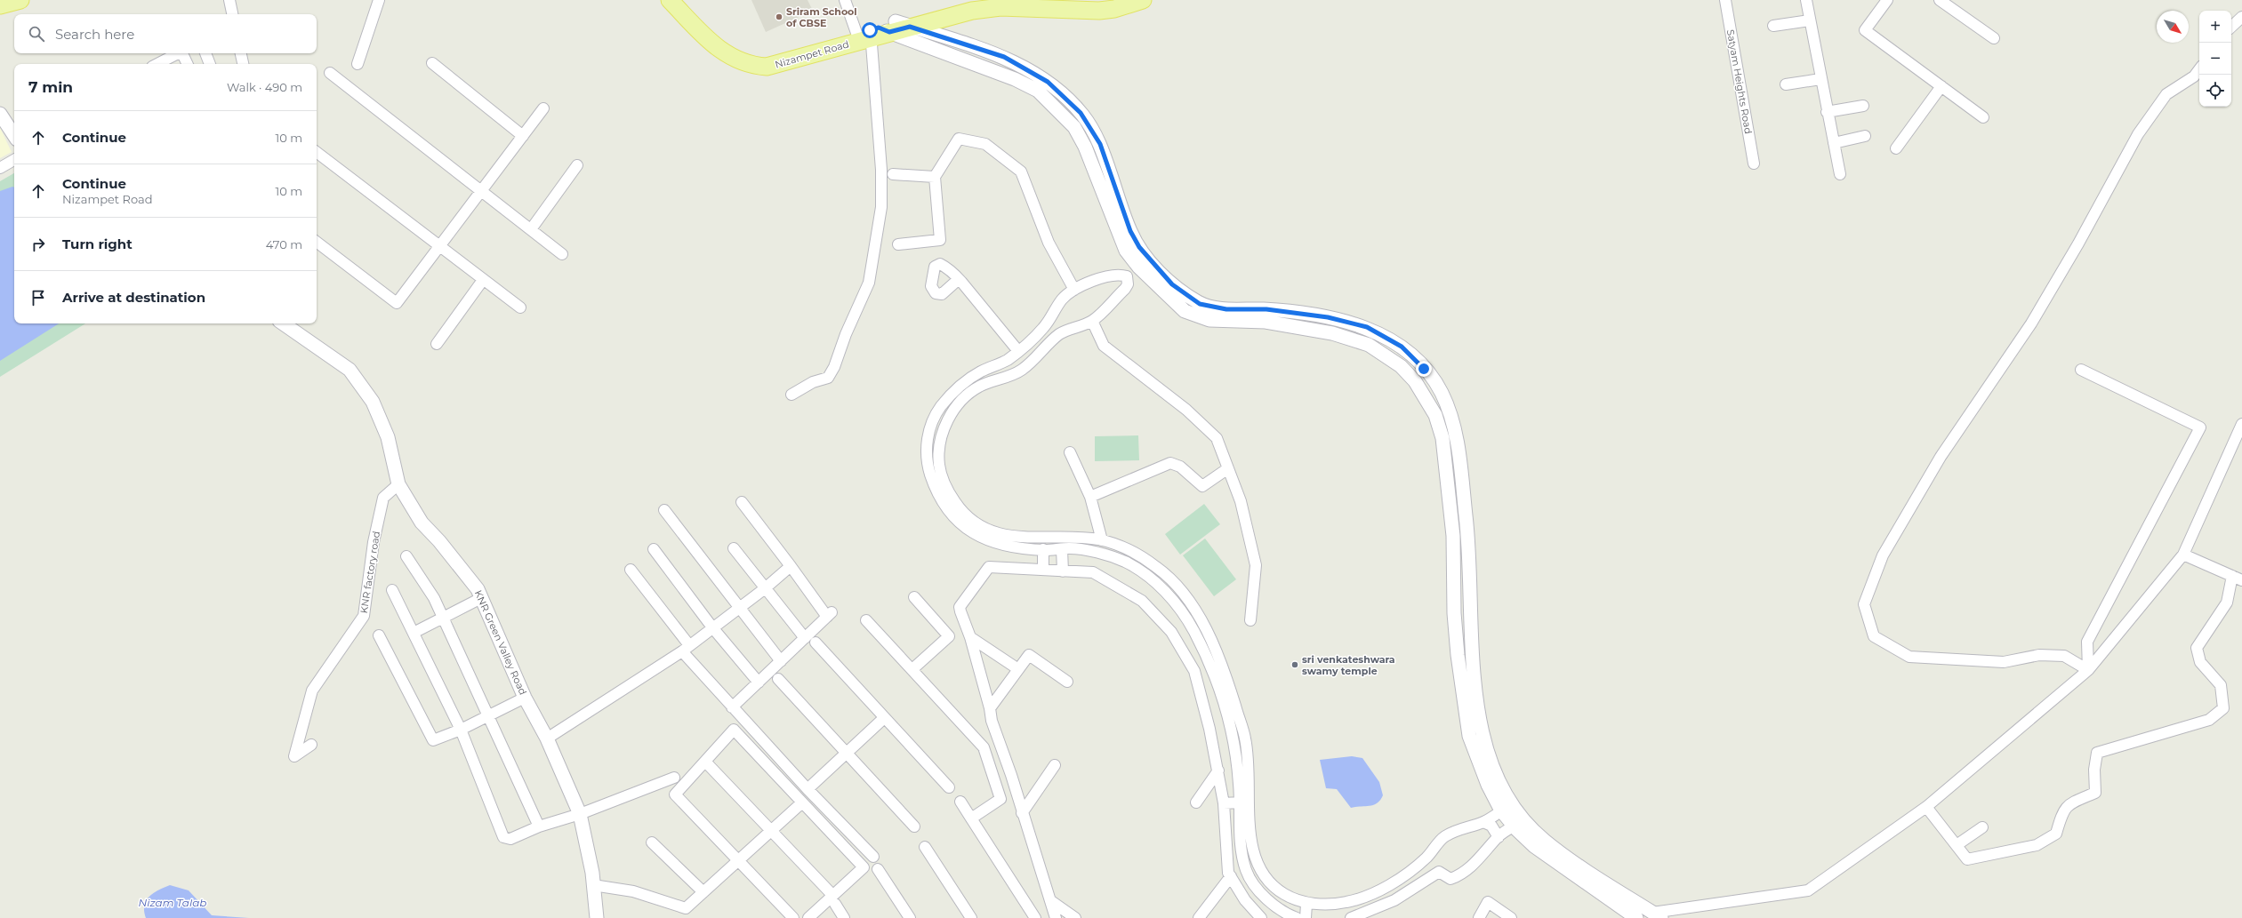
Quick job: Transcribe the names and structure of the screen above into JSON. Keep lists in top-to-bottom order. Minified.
{"streets":{"main road":["Nizampet Road"],"street":["Satyam Heights Road","KNR factory road","KNR Green Valley Road"]},"crossings":[["KNR factory road","KNR Green Valley Road"]],"water":["Nizam Talab"],"places":["Sriram School of CBSE","sri venkateshwara swamy temple"],"north":"bottom right","page":{"map_buttons":["+","−"],"search":"Search here","heading":["7 min","Walk · 490 m"],"list":[["Continue","10 m"],["Continue","Nizampet Road","10 m"],["Turn right","470 m"],"Arrive at destination"]}}
